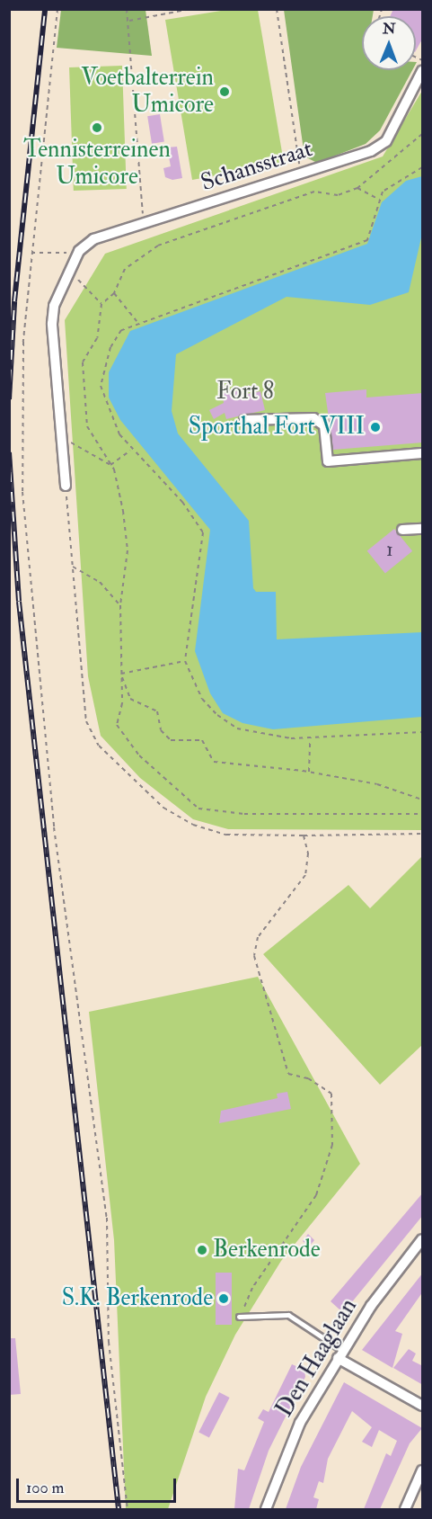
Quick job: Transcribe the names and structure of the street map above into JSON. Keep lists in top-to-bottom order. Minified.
{"streets":{"street":["Schansstraat","Den Haaglaan"]},"parks":["Fort 8"],"places":["Voetbalterrein Umicore","Tennisterreinen Umicore","Sporthal Fort VIII","Berkenrode","S.K. Berkenrode"],"house_numbers":["1"],"scale_bar":"100 m","north":"top"}
